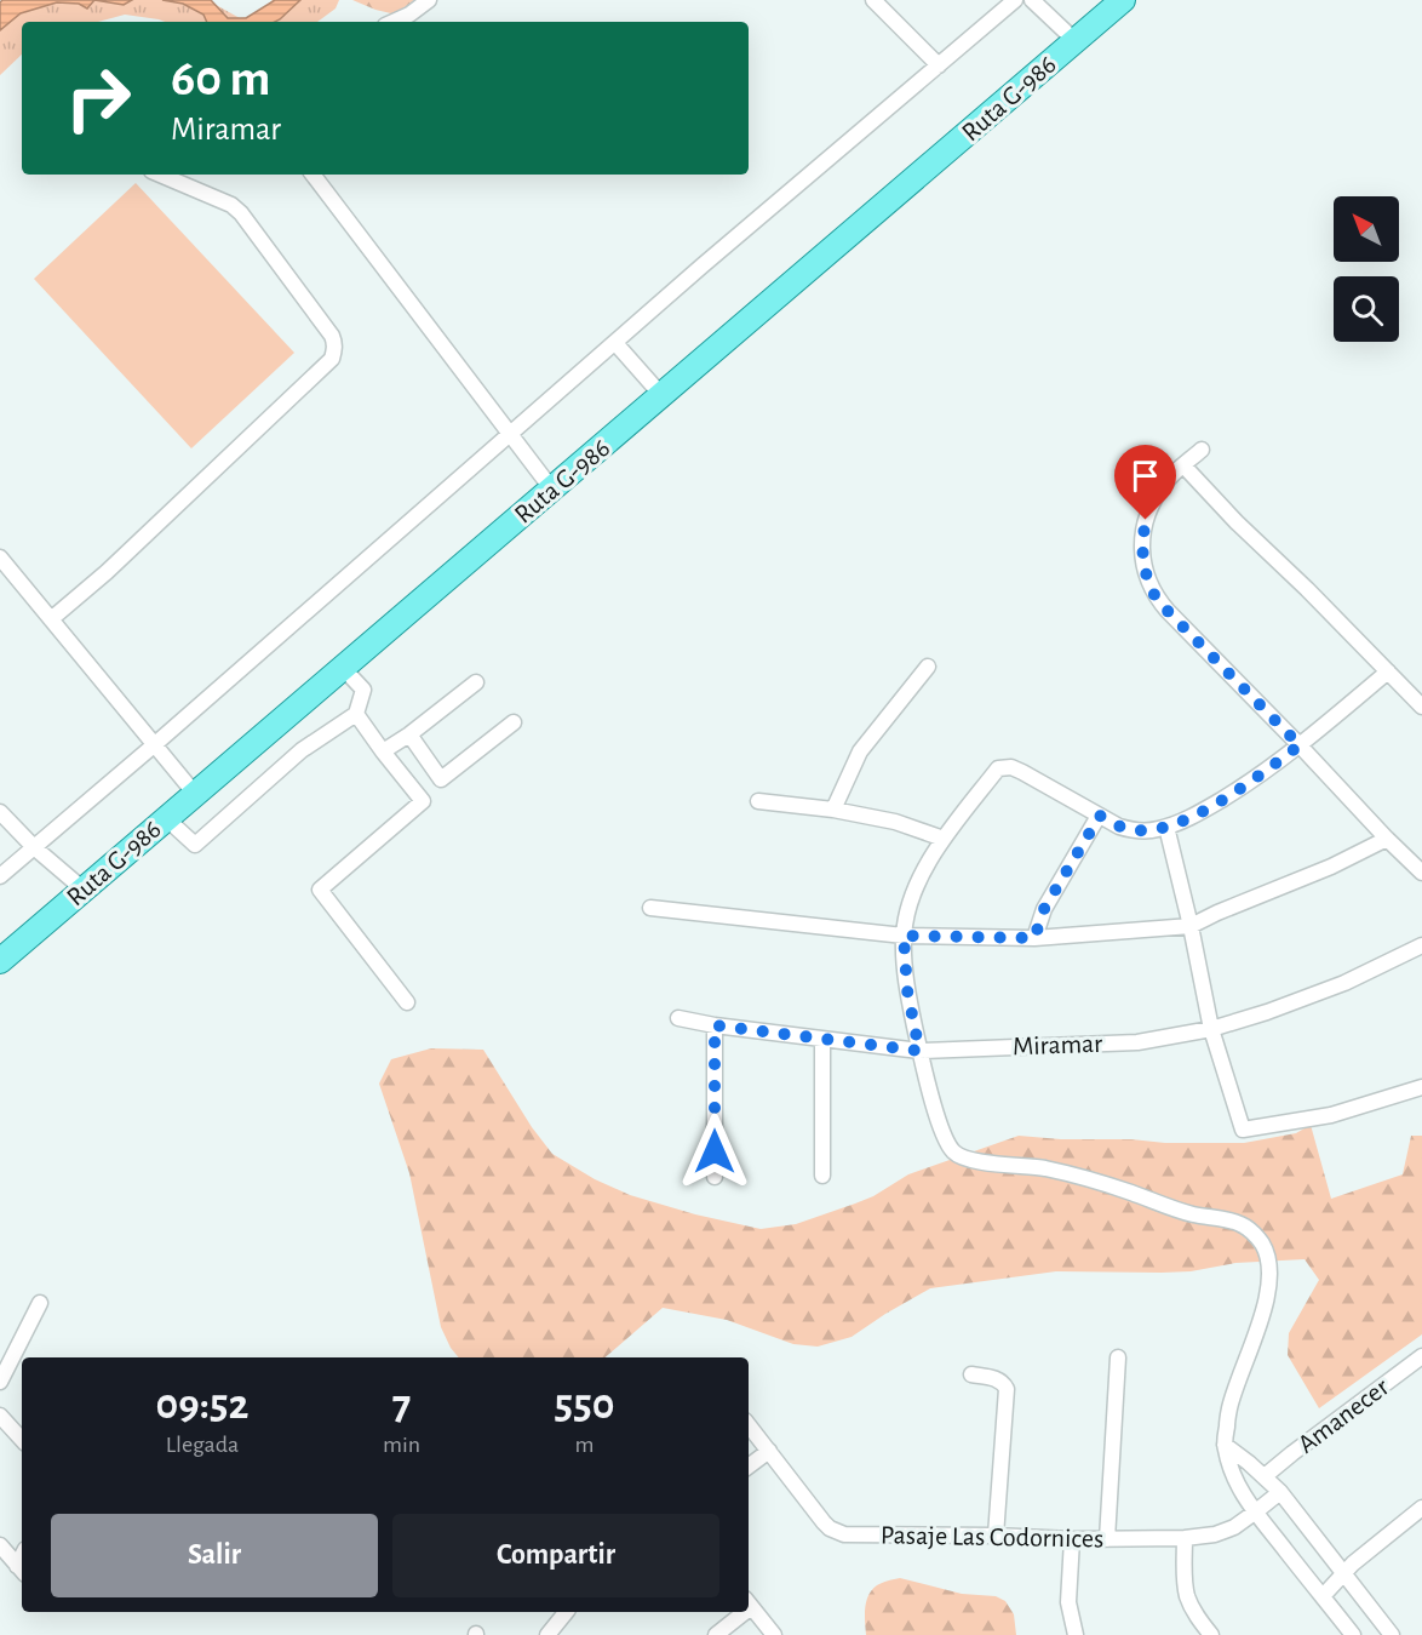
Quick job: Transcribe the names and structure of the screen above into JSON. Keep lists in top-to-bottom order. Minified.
{"streets":{"main road":["Ruta G-986"],"street":["Miramar","Amanecer","Pasaje Las Codornices"]},"north":"top left","page":{"turn":["60 m","Miramar"],"eta":["09:52","Llegada","7","min","550","m"],"buttons":["Salir","Compartir"]}}
